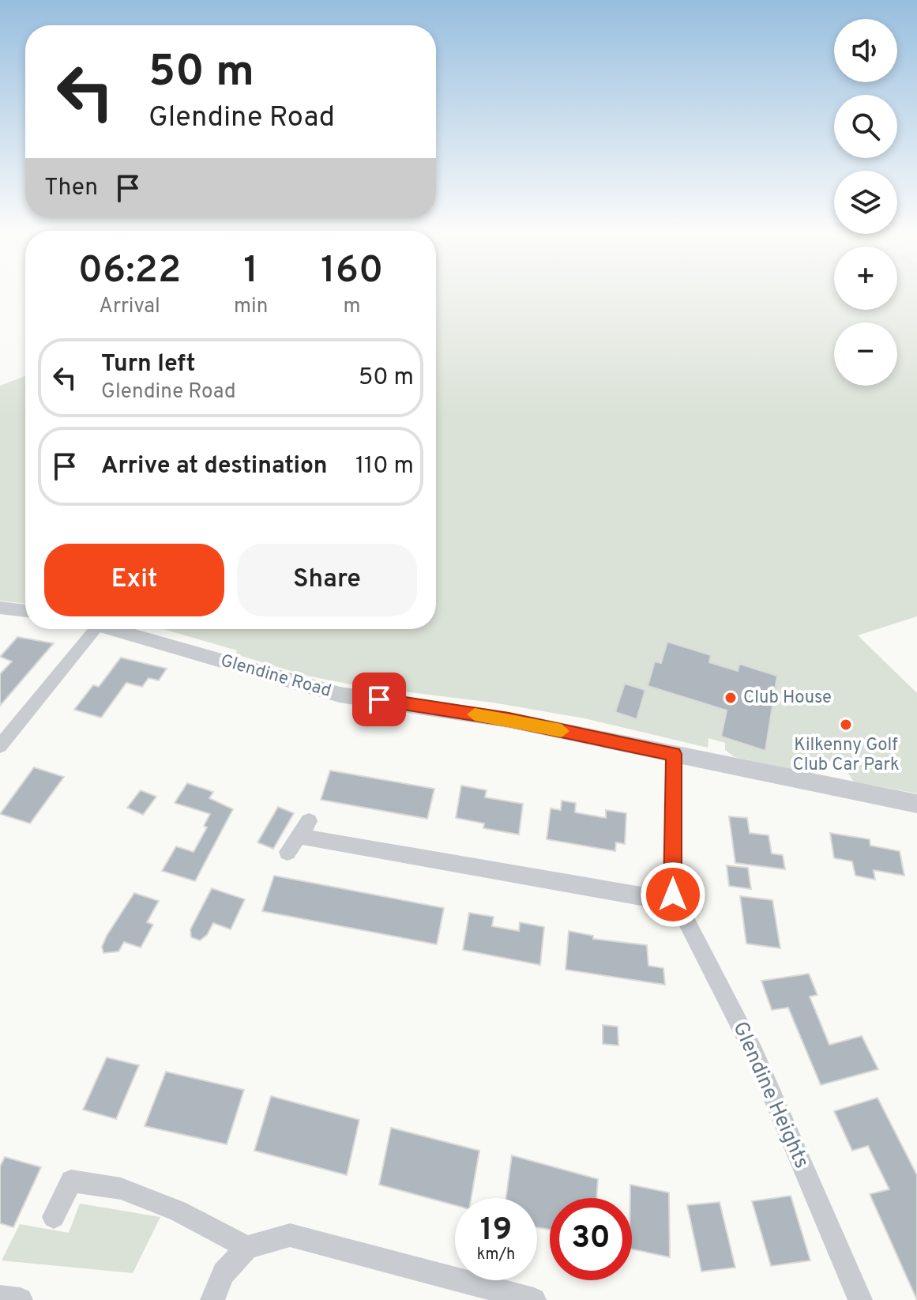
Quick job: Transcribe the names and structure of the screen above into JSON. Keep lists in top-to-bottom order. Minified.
{"streets":{"street":["Glendine Road","Glendine Heights"]},"crossings":[["Glendine Road","Glendine Heights"]],"places":["Club House","Kilkenny Golf Club Car Park"],"page":{"map_buttons":["+","−"],"turn":["50 m","Glendine Road"],"then":"Then","eta":["06:22","Arrival","1","min","160","m"],"list":[{"name":"Turn left","note":"Glendine Road","value":"50 m"},{"name":"Arrive at destination","value":"110 m"}],"buttons":["Exit","Share"],"speed":"19 km/h","limit":"30"}}
